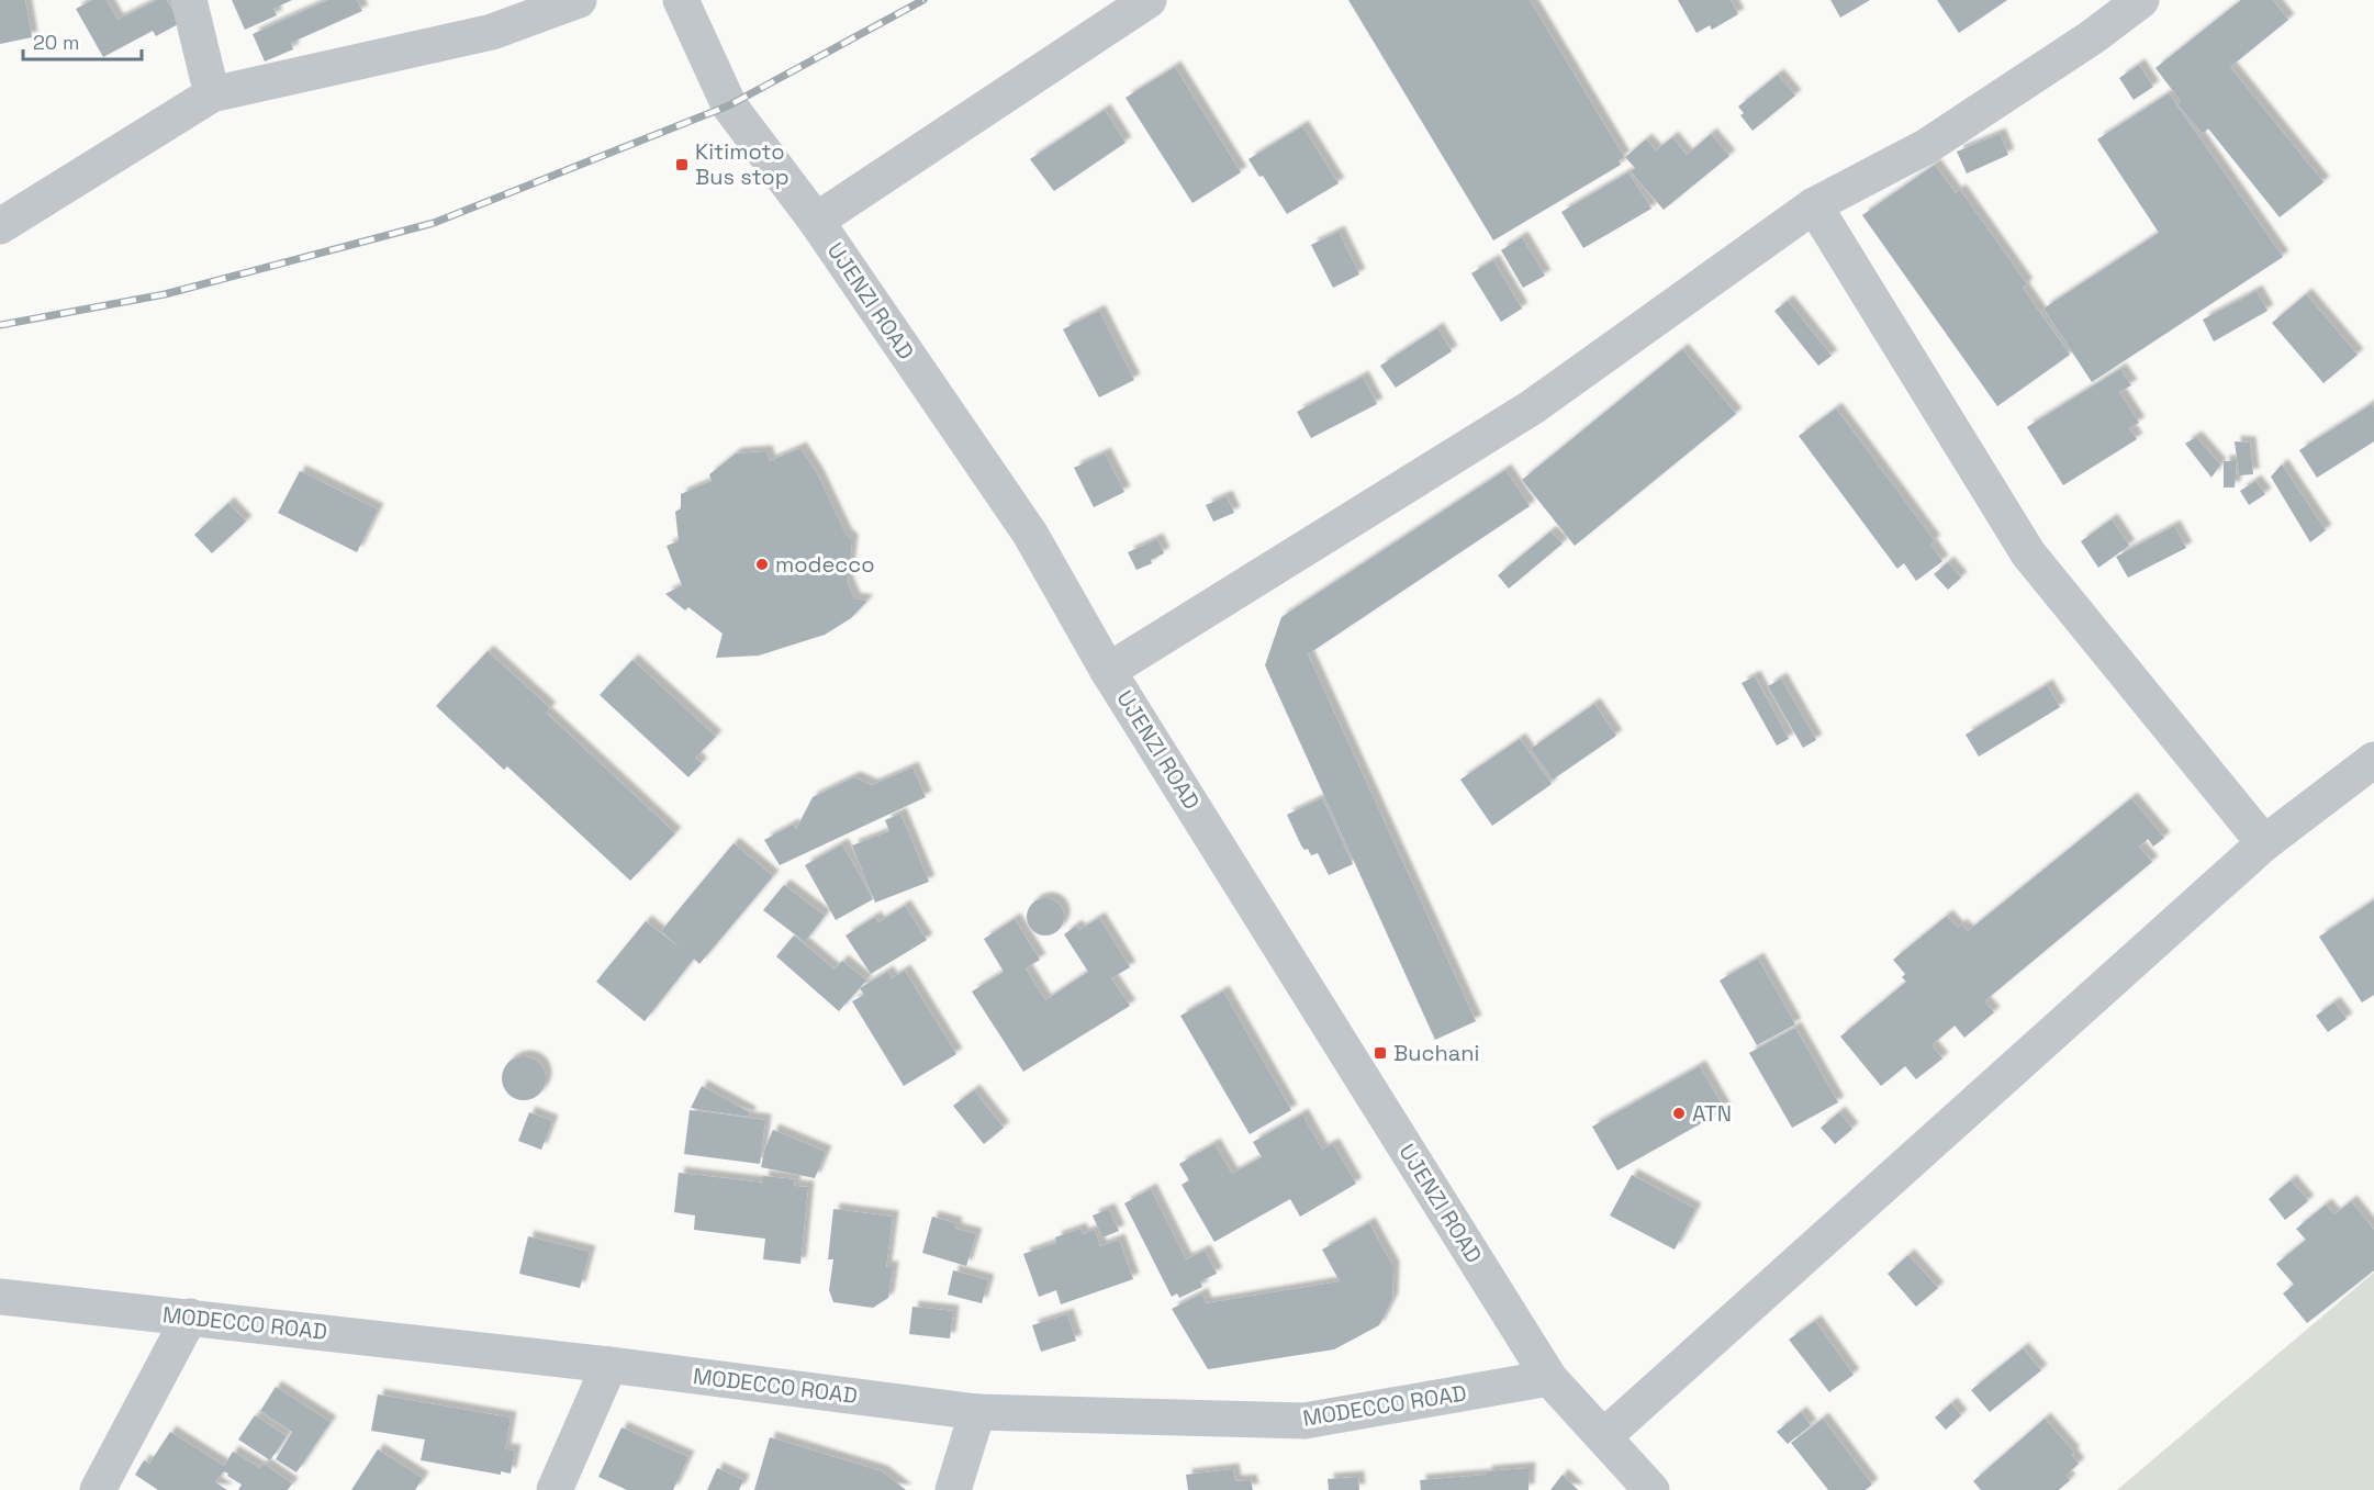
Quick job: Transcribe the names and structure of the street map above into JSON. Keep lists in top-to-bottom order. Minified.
{"streets":{"street":["UJENZI ROAD","MODECCO ROAD"]},"crossings":[["UJENZI ROAD","MODECCO ROAD"]],"places":{"transit":["Kitimoto Bus stop","Buchani"],"other":["modecco","ATN"]},"scale_bar":"20 m"}
